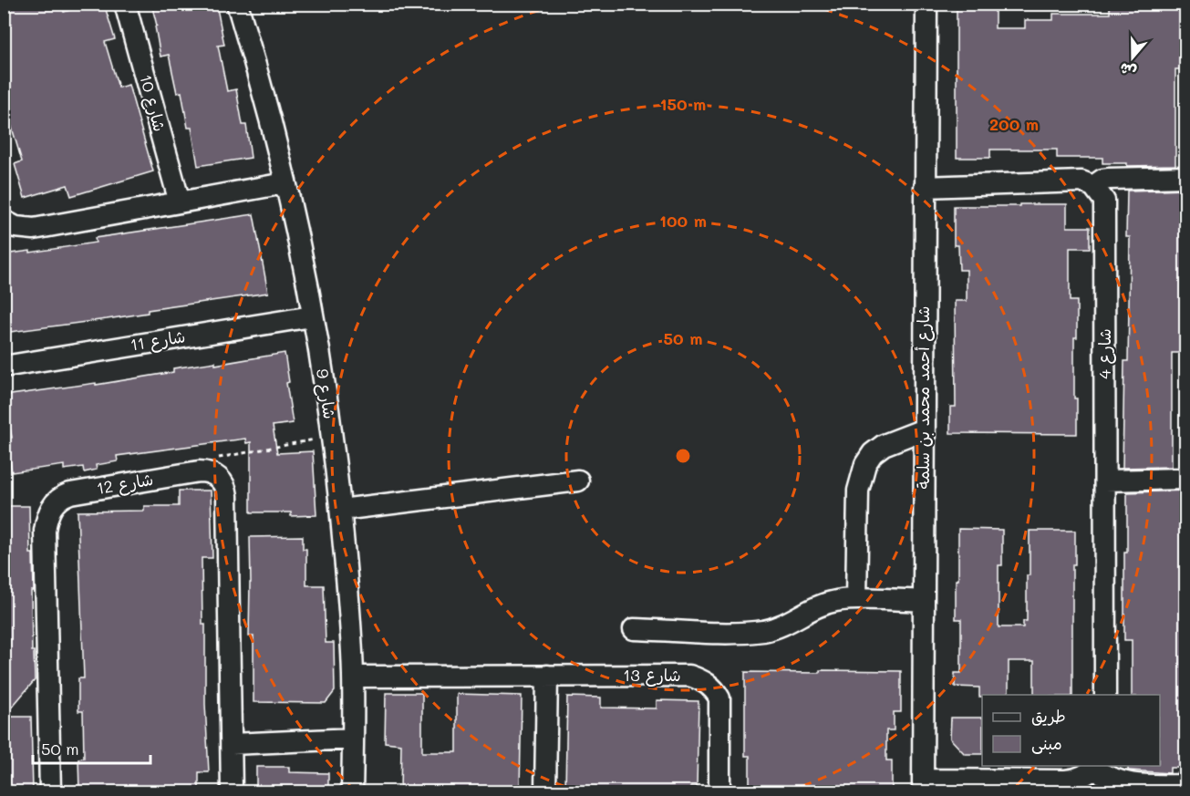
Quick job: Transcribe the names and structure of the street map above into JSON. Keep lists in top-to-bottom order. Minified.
{"streets":{"street":["شارع 10","شارع 11","شارع 4","شارع 9","شارع أحمد محمد بن سلمة","شارع 12","شارع 13"]},"crossings":[["شارع 11","شارع 9"],["شارع 9","شارع 13"]],"legend":["طريق","مبنى"],"scale_bar":"50 m","north":"bottom","rings":["150 m","200 m","100 m","50 m"]}
